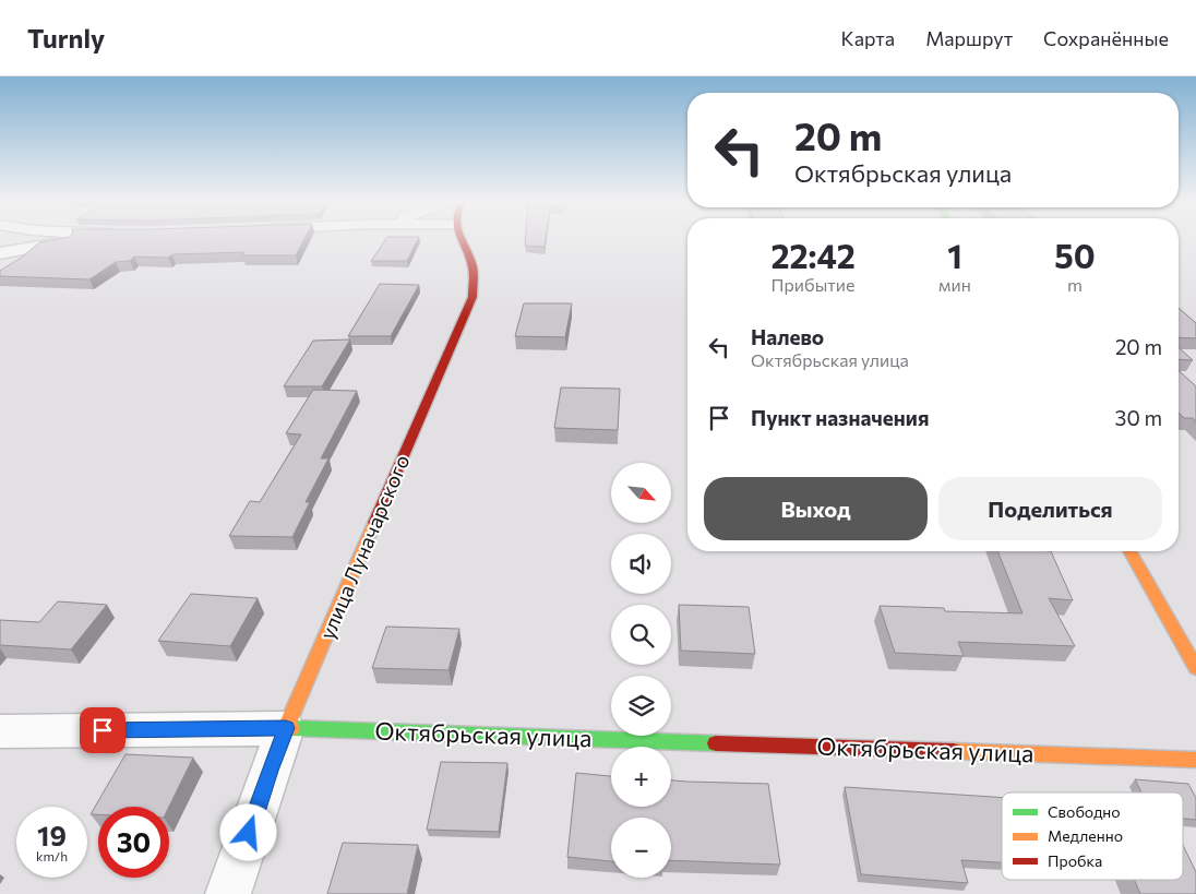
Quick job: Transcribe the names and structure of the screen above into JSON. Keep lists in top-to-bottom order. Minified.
{"streets":{"main road":["улица Луначарского","Октябрьская улица"]},"crossings":[["улица Луначарского","Октябрьская улица"]],"legend":["Свободно","Медленно","Пробка"],"north":"bottom right","page":{"header":"Turnly","nav":["Карта","Маршрут","Сохранённые"],"turn":["20 m","Октябрьская улица"],"eta":["22:42","Прибытие","1","мин","50","m"],"list":[{"name":"Налево","note":"Октябрьская улица","value":"20 m"},{"name":"Пункт назначения","value":"30 m"}],"map_buttons":["+","−"],"buttons":["Выход","Поделиться"],"speed":"19 km/h","limit":"30"}}
